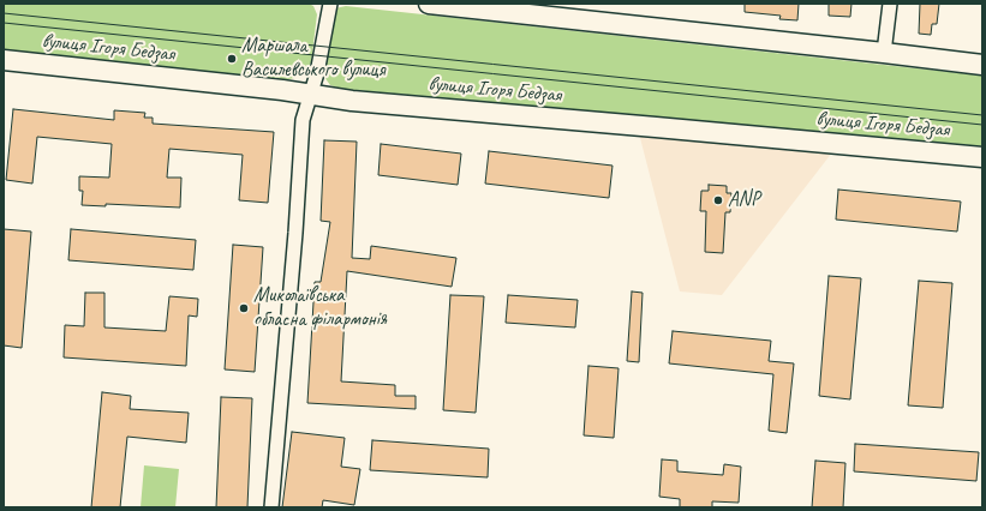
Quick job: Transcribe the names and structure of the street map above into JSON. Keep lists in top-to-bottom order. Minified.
{"streets":{"street":["вулиця Ігоря Бедзая"]},"places":["Маршала Василевського вулиця","ANP","Миколаївська обласна філармонія"]}
